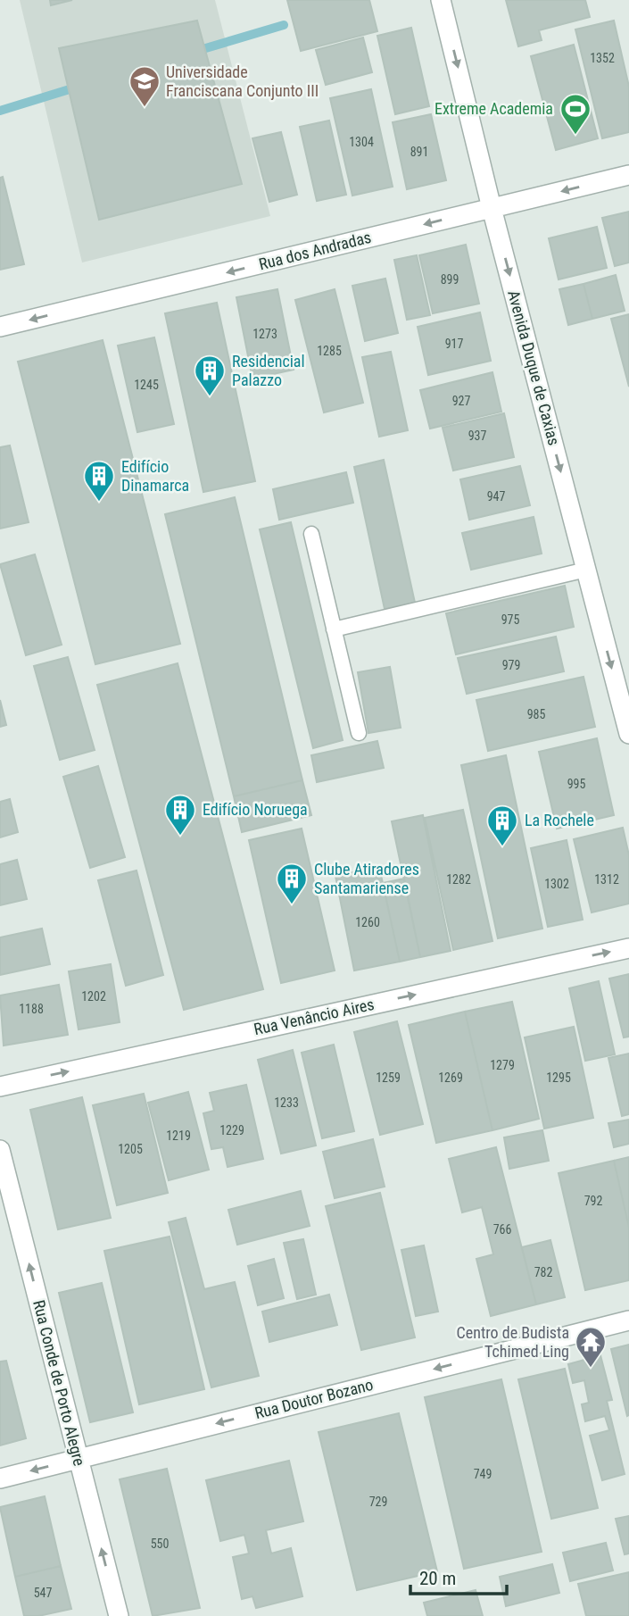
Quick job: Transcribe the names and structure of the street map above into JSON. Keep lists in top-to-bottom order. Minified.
{"streets":{"street":["Rua dos Andradas","Avenida Duque de Caxias","Rua Venâncio Aires","Rua Conde de Porto Alegre","Rua Doutor Bozano"]},"crossings":[["Rua dos Andradas","Avenida Duque de Caxias"],["Rua Conde de Porto Alegre","Rua Doutor Bozano"]],"one_way":["Rua dos Andradas","Avenida Duque de Caxias","Rua Venâncio Aires","Rua Conde de Porto Alegre","Rua Doutor Bozano"],"places":{"school or university":["Universidade Franciscana Conjunto III"],"sports":["Extreme Academia"],"building":["Residencial Palazzo","Edifício Dinamarca","Edifício Noruega","La Rochele","Clube Atiradores Santamariense"],"temple":["Centro de Budista Tchimed Ling"]},"house_numbers":["1352","1304","891","899","1273","917","1285","1245","927","937","947","975","979","985","995","1282","1312","1302","1260","1202","1188","1279","1259","1269","1295","1233","1229","1219","1205","792","766","782","749","729","550","547"],"scale_bar":"20 m"}
